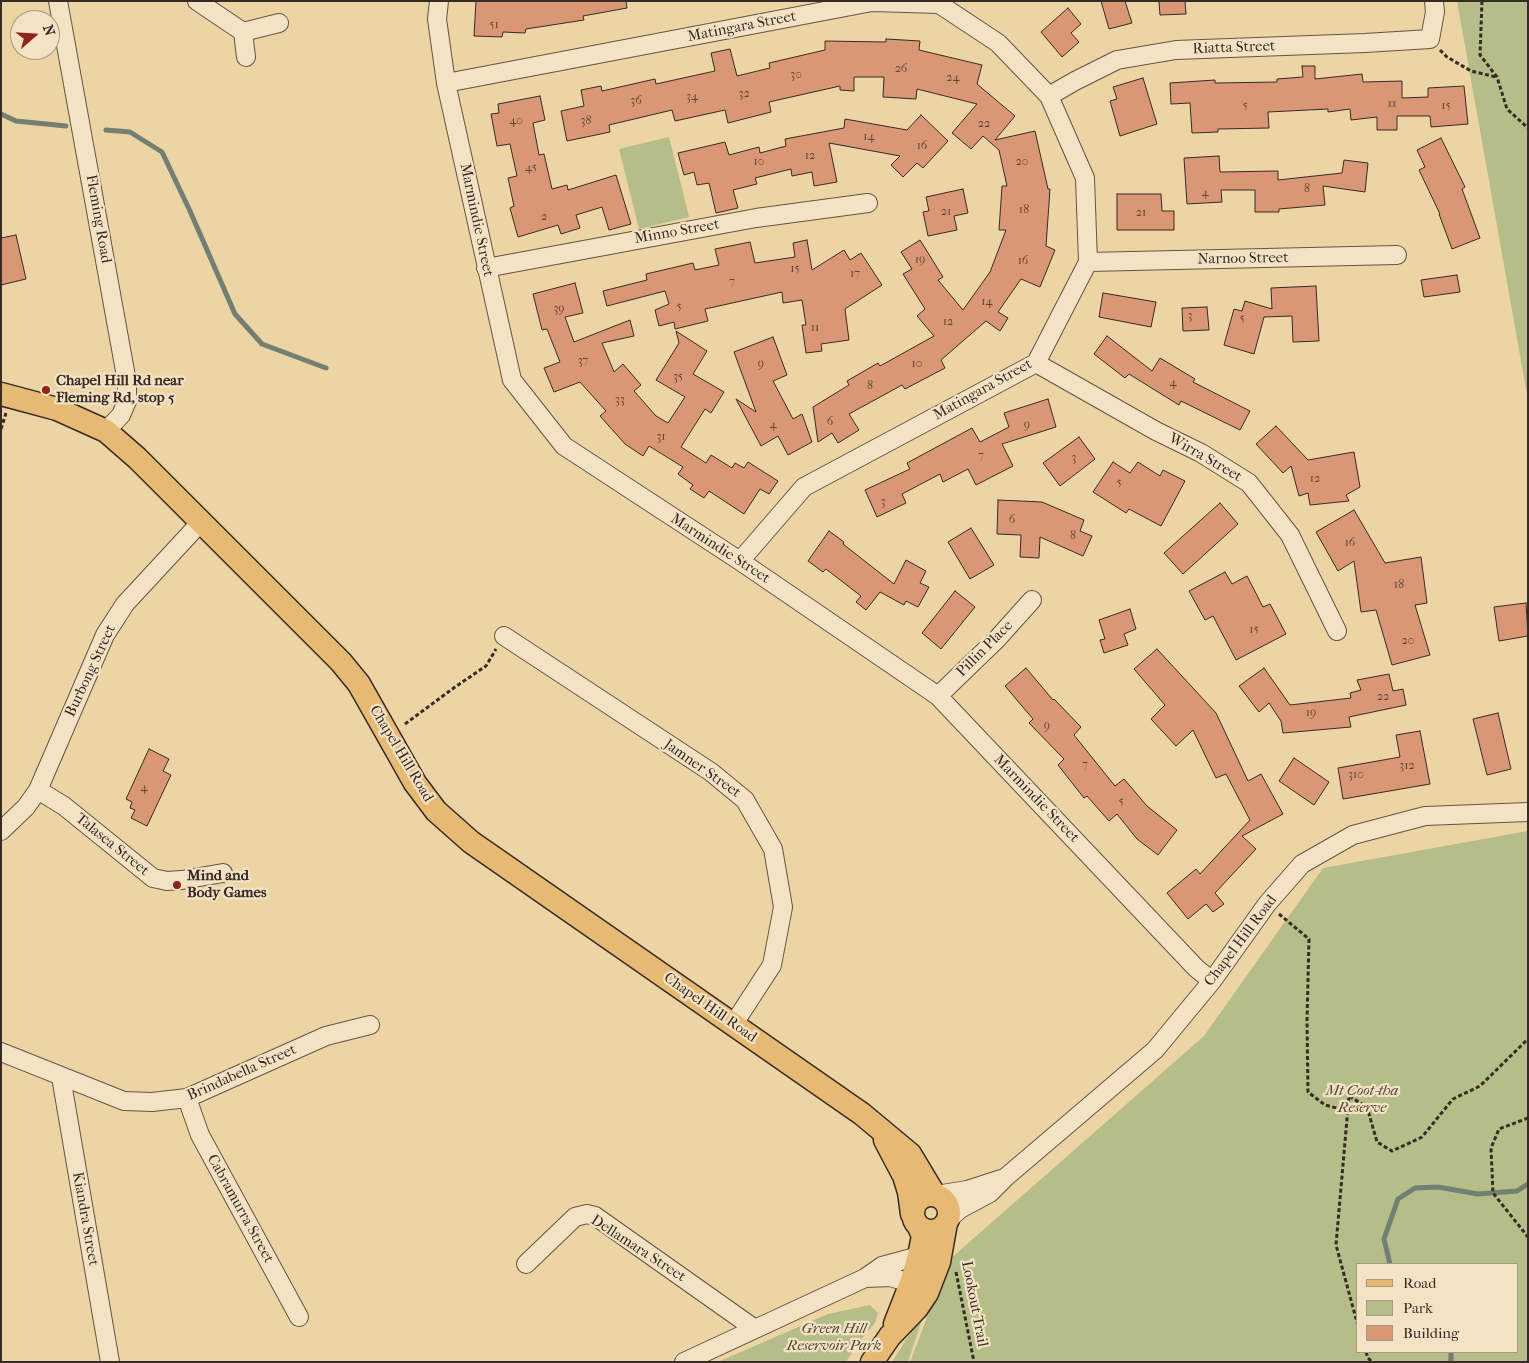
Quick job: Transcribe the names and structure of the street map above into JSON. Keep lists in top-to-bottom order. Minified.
{"streets":{"main road":["Chapel Hill Road"],"street":["Matingara Street","Riatta Street","Fleming Road","Marmindie Street","Minno Street","Narnoo Street","Wirra Street","Pillin Place","Burbong Street","Jamner Street","Talasea Street","Brindabella Street","Cabramurra Street","Kiandra Street","Dellamara Street"],"path":["Lookout Trail"]},"crossings":[["Matingara Street","Riatta Street"],["Matingara Street","Marmindie Street"],["Matingara Street","Narnoo Street"],["Matingara Street","Wirra Street"],["Fleming Road","Chapel Hill Road"],["Marmindie Street","Minno Street"],["Marmindie Street","Pillin Place"],["Marmindie Street","Chapel Hill Road"],["Burbong Street","Chapel Hill Road"],["Burbong Street","Talasea Street"],["Chapel Hill Road","Jamner Street"],["Chapel Hill Road","Lookout Trail"],["Brindabella Street","Cabramurra Street"],["Brindabella Street","Kiandra Street"]],"parks":["Mt Coot-tha Reserve","Green Hill Reservoir Park"],"places":["Chapel Hill Rd near Fleming Rd, stop 5","Mind and Body Games"],"house_numbers":["51","26","30","24","32","34","36","11","5","15","40","38","22","14","16","12","10","20","45","8","4","18","21","21","2","19","16","15","17","7","14","5","39","3","5","12","11","37","9","10","35","4","8","33","6","4","9","31","7","3","12","5","3","6","8","16","18","15","20","22","19","9","7","312","310","4","5"],"legend":["Road","Park","Building"],"north":"right"}
